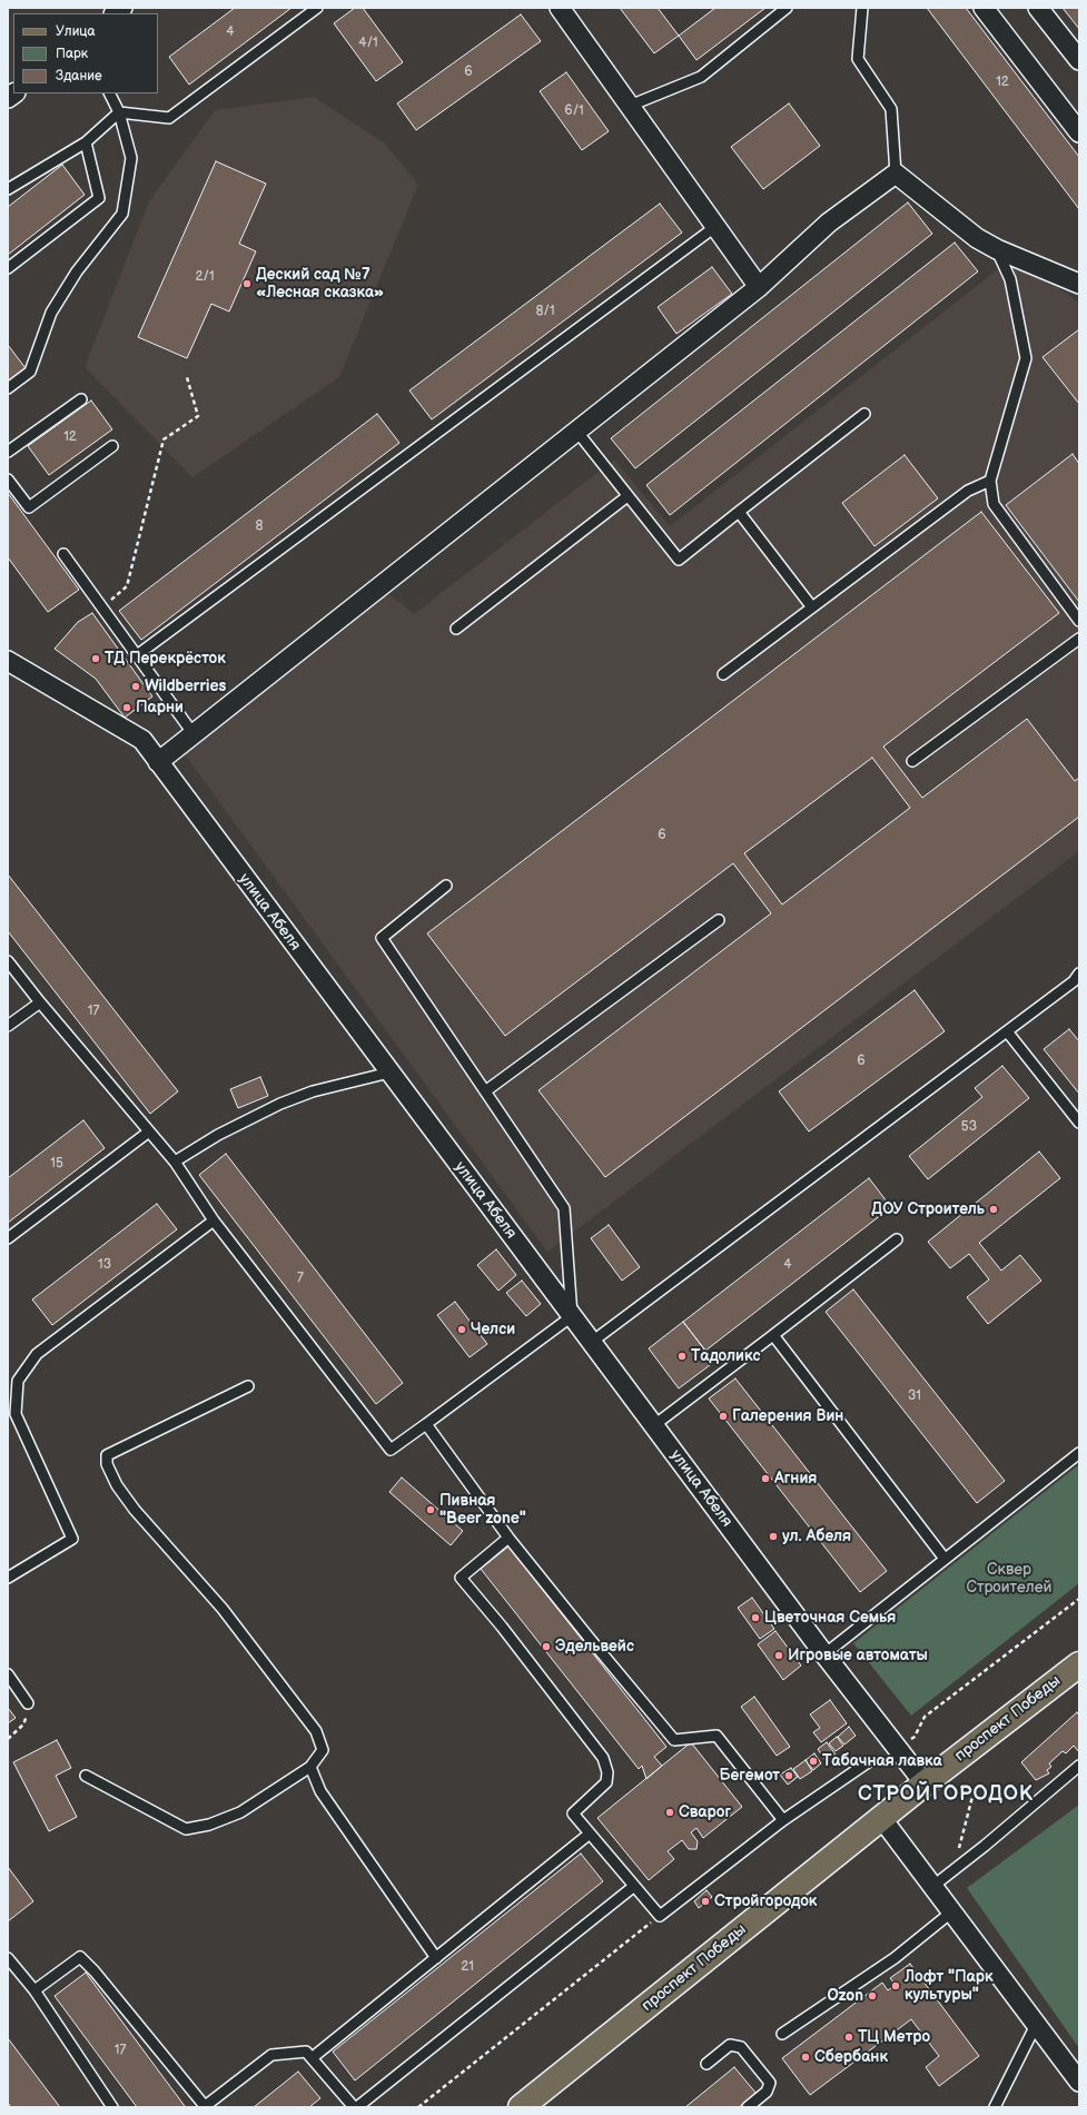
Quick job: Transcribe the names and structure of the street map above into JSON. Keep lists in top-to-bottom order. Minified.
{"streets":{"main road":["проспект Победы"],"street":["улица Абеля"]},"crossings":[["улица Абеля","проспект Победы"]],"districts":["СТРОЙГОРОДОК"],"parks":["Сквер Строителей"],"places":["Деский сад №7 «Лесная сказка»","ТД Перекрёсток","Wildberries","Парни","ДОУ Строитель","Челси","Тадоликс","Галерения Вин","Агния","Пивная \"Beer zone\"","ул. Абеля","Цветочная Семья","Эдельвейс","Игровые автоматы","Табачная лавка","Бегемот","Сварог","Стройгородок","Лофт \"Парк культуры\"","Ozon","ТЦ Метро","Сбербанк"],"house_numbers":["4","4/1","6","12","6/1","2/1","8/1","12","8","6","17","6","53","15","13","4","7","31","21","17"],"legend":["Улица","Парк","Здание"]}
